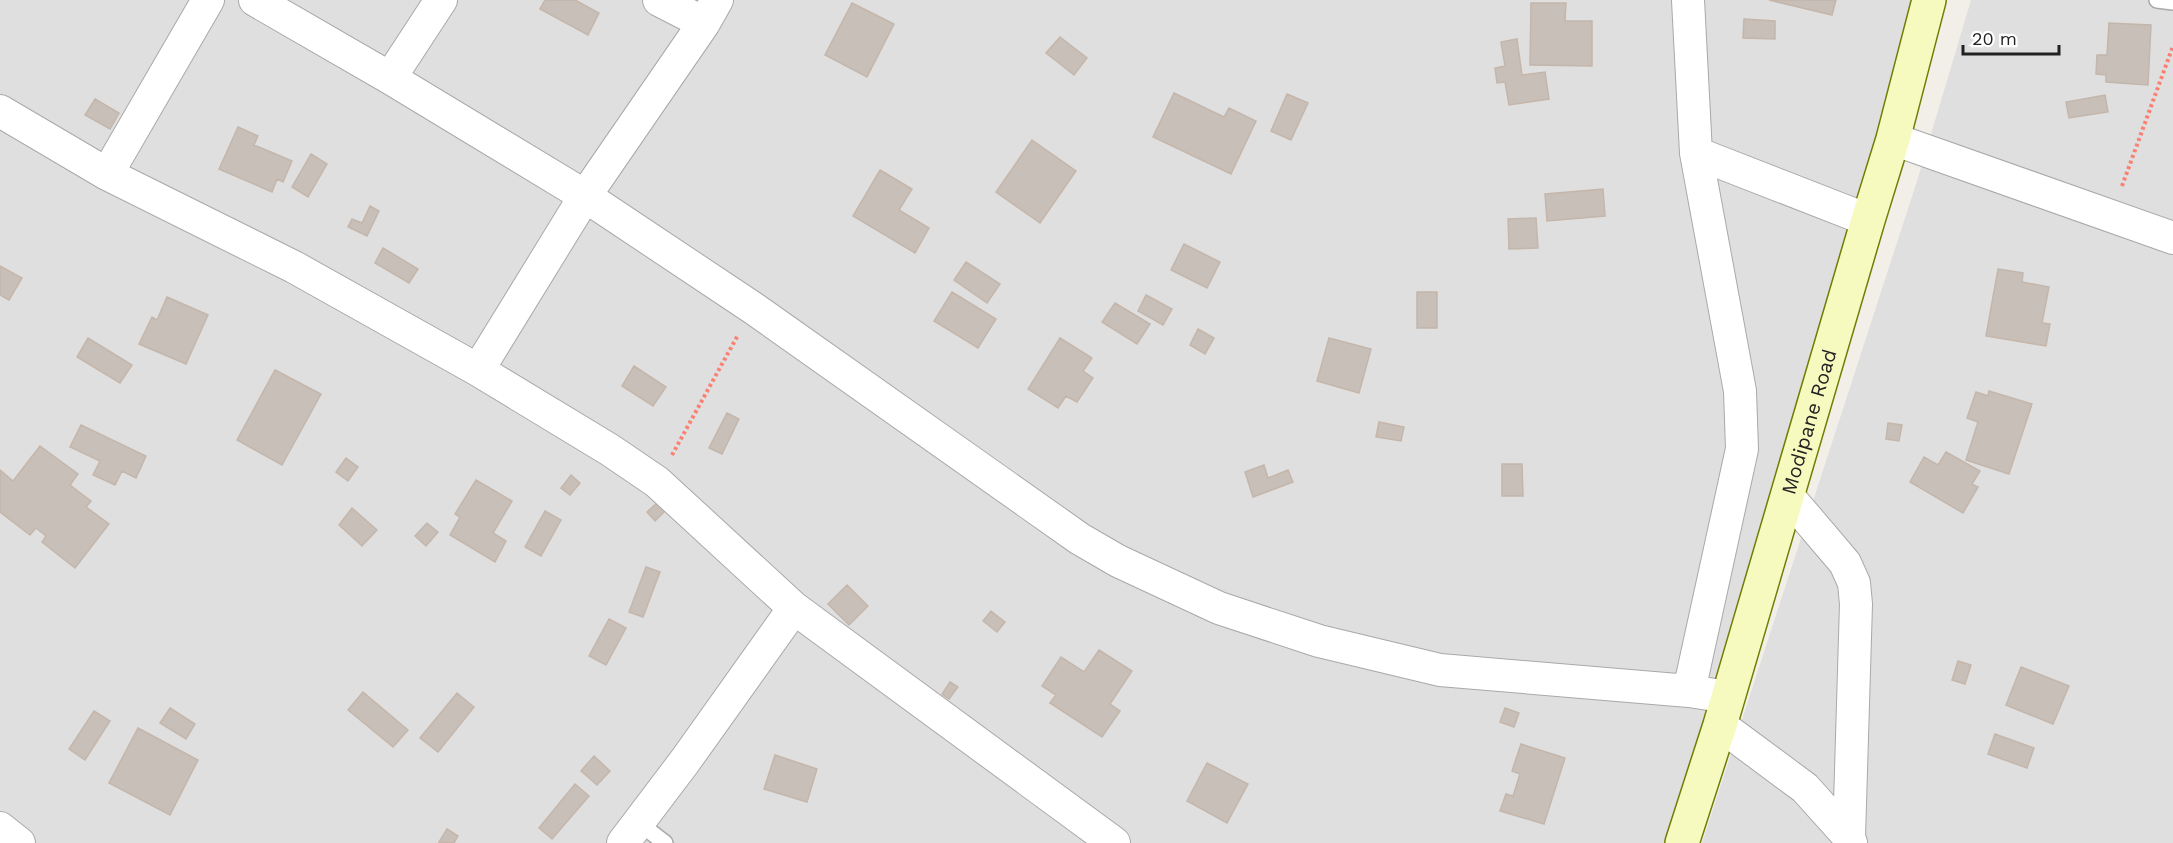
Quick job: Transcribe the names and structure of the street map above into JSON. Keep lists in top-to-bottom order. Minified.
{"streets":{"main road":["Modipane Road"]},"scale_bar":"20 m"}
